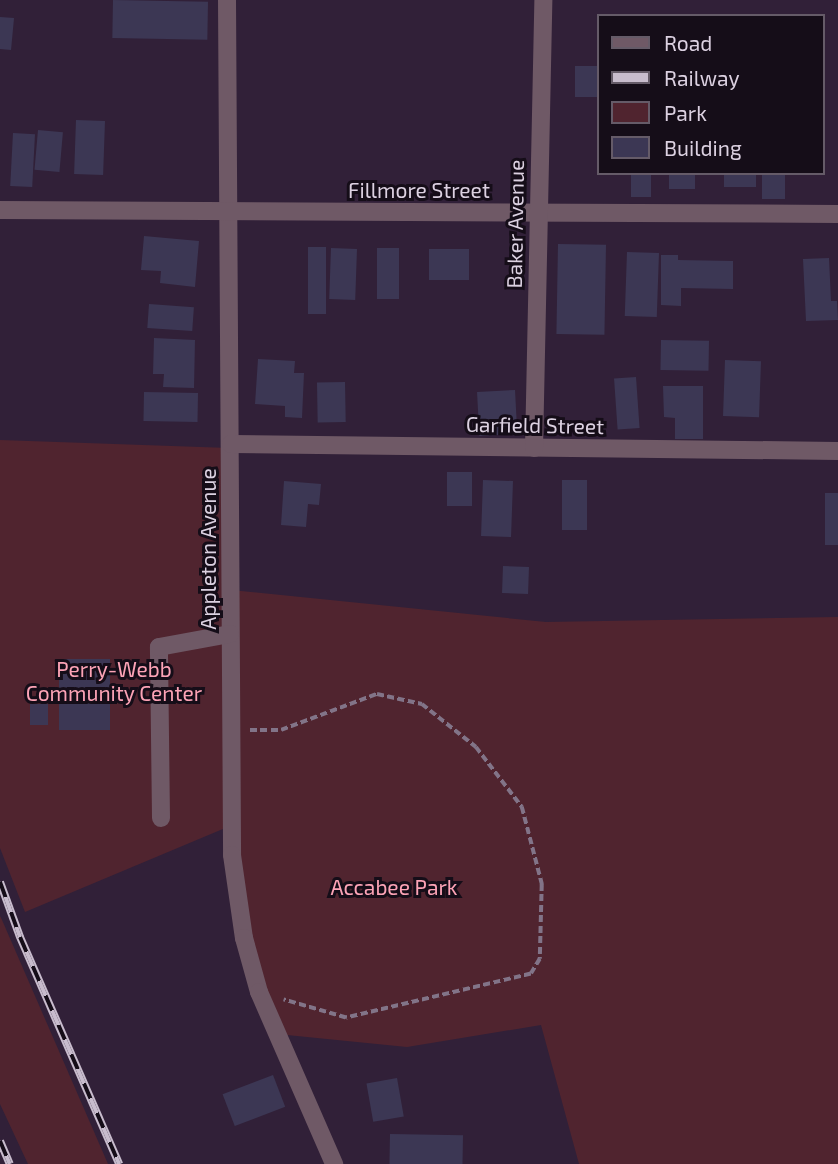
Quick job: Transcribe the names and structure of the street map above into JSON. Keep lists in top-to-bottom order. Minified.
{"streets":{"street":["Fillmore Street","Baker Avenue","Garfield Street","Appleton Avenue"]},"crossings":[["Fillmore Street","Baker Avenue"],["Fillmore Street","Appleton Avenue"],["Baker Avenue","Garfield Street"],["Garfield Street","Appleton Avenue"]],"parks":["Perry-Webb Community Center","Accabee Park"],"legend":["Road","Railway","Park","Building"]}
